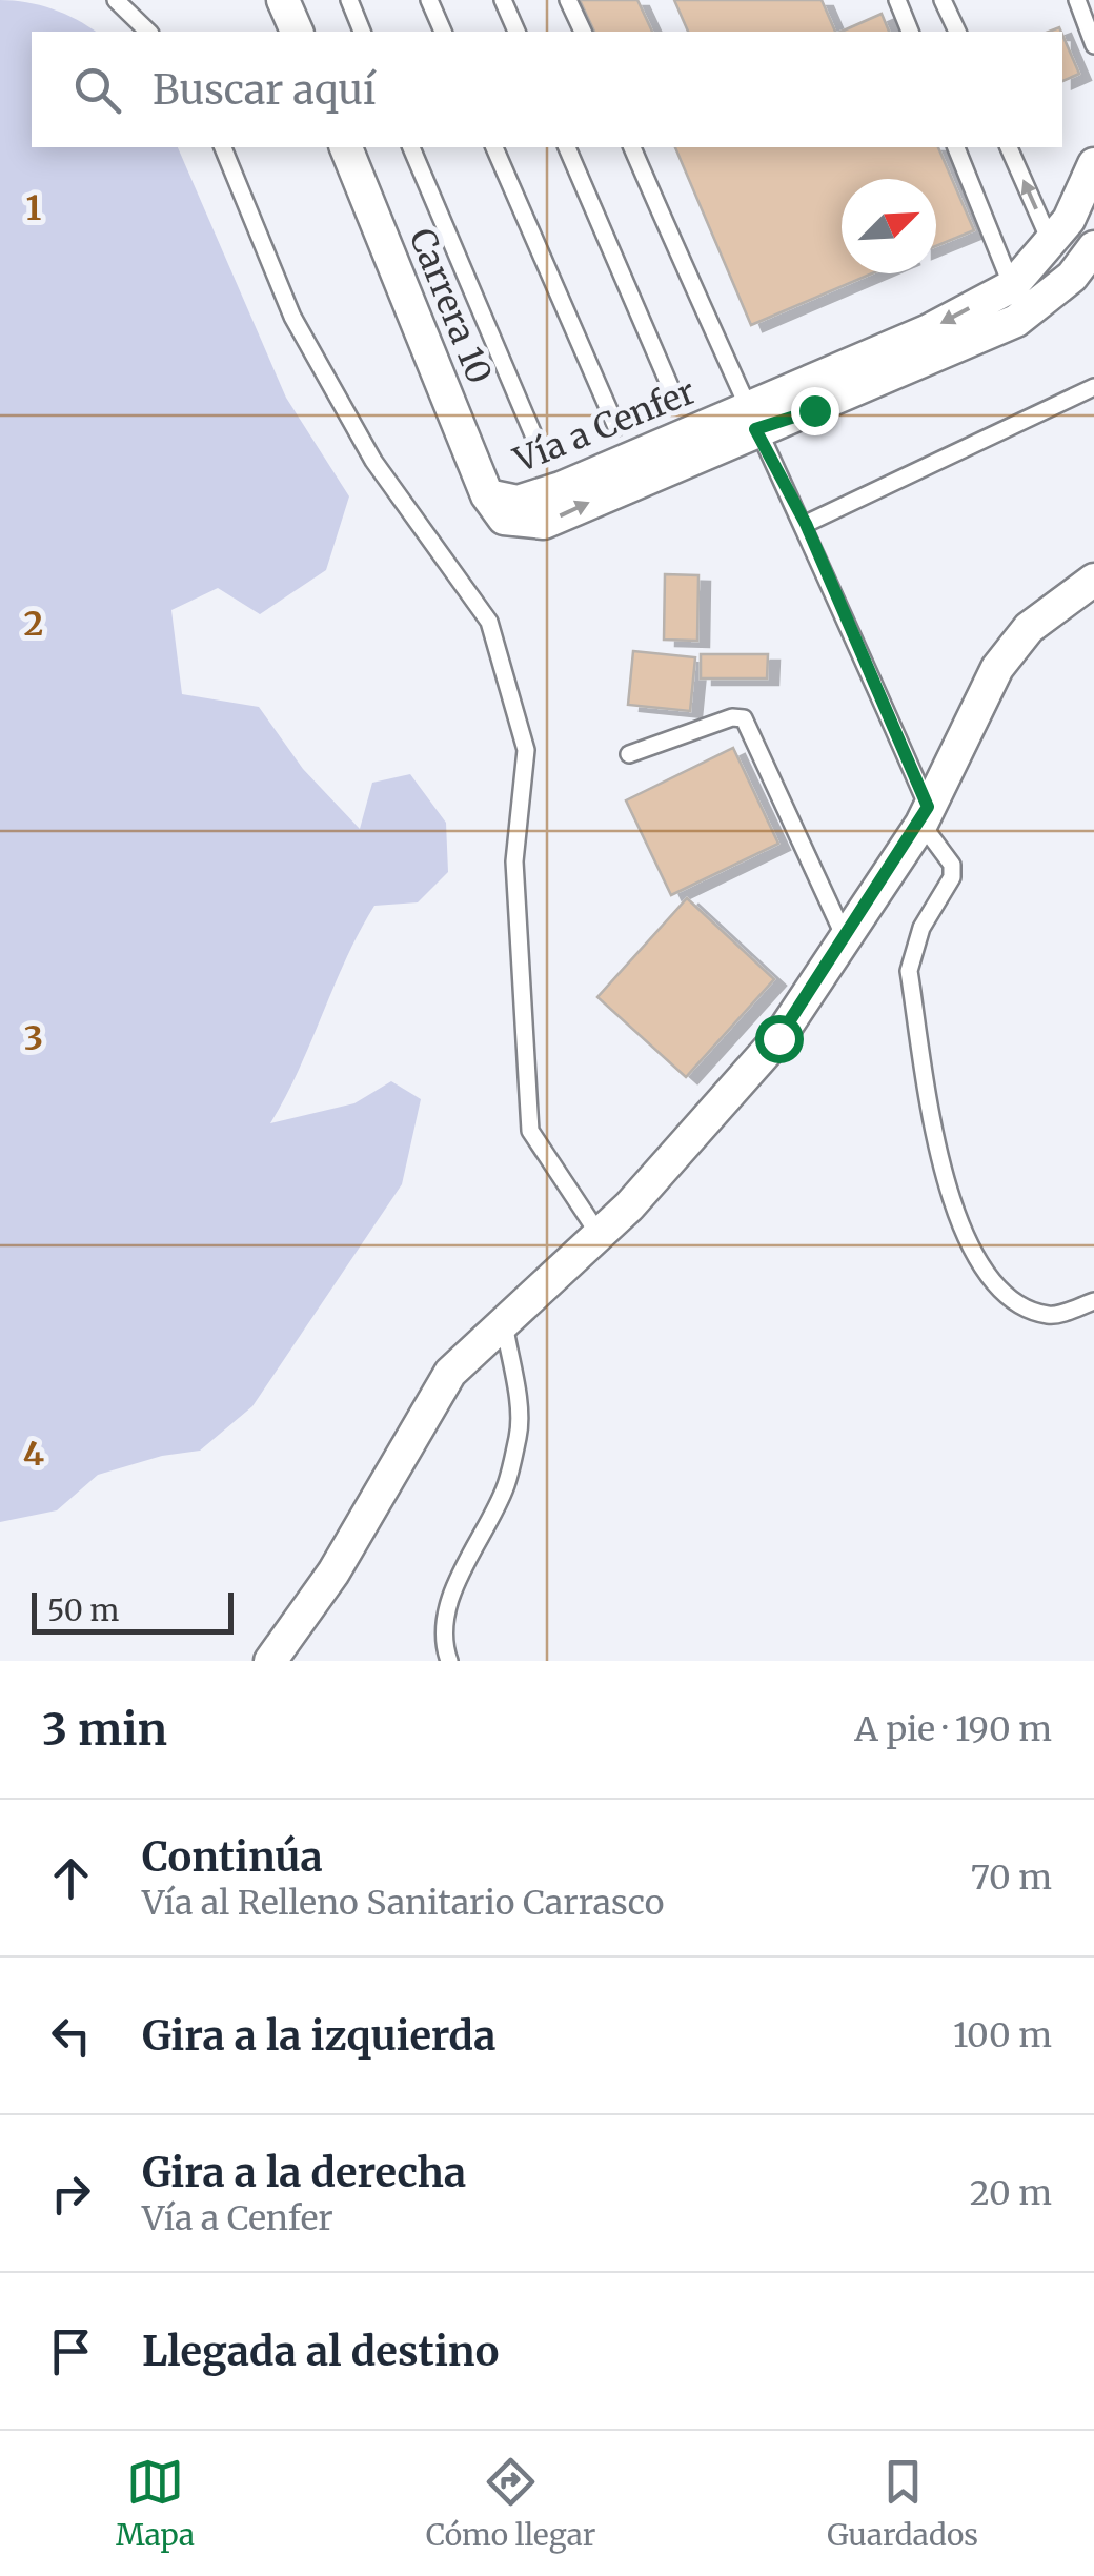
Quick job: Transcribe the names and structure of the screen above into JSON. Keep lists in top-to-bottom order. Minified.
{"streets":{"street":["Carrera 10","Vía a Cenfer"]},"crossings":[["Carrera 10","Vía a Cenfer"]],"scale_bar":"50 m","north":"top right","page":{"search":"Buscar aquí","scale":"50 m","heading":["3 min","A pie · 190 m"],"list":[["Continúa","Vía al Relleno Sanitario Carrasco","70 m"],["Gira a la izquierda","100 m"],["Gira a la derecha","Vía a Cenfer","20 m"],"Llegada al destino"],"nav":["Mapa","Cómo llegar","Guardados"]},"grid":{"rows":["1","2","3","4"]}}
